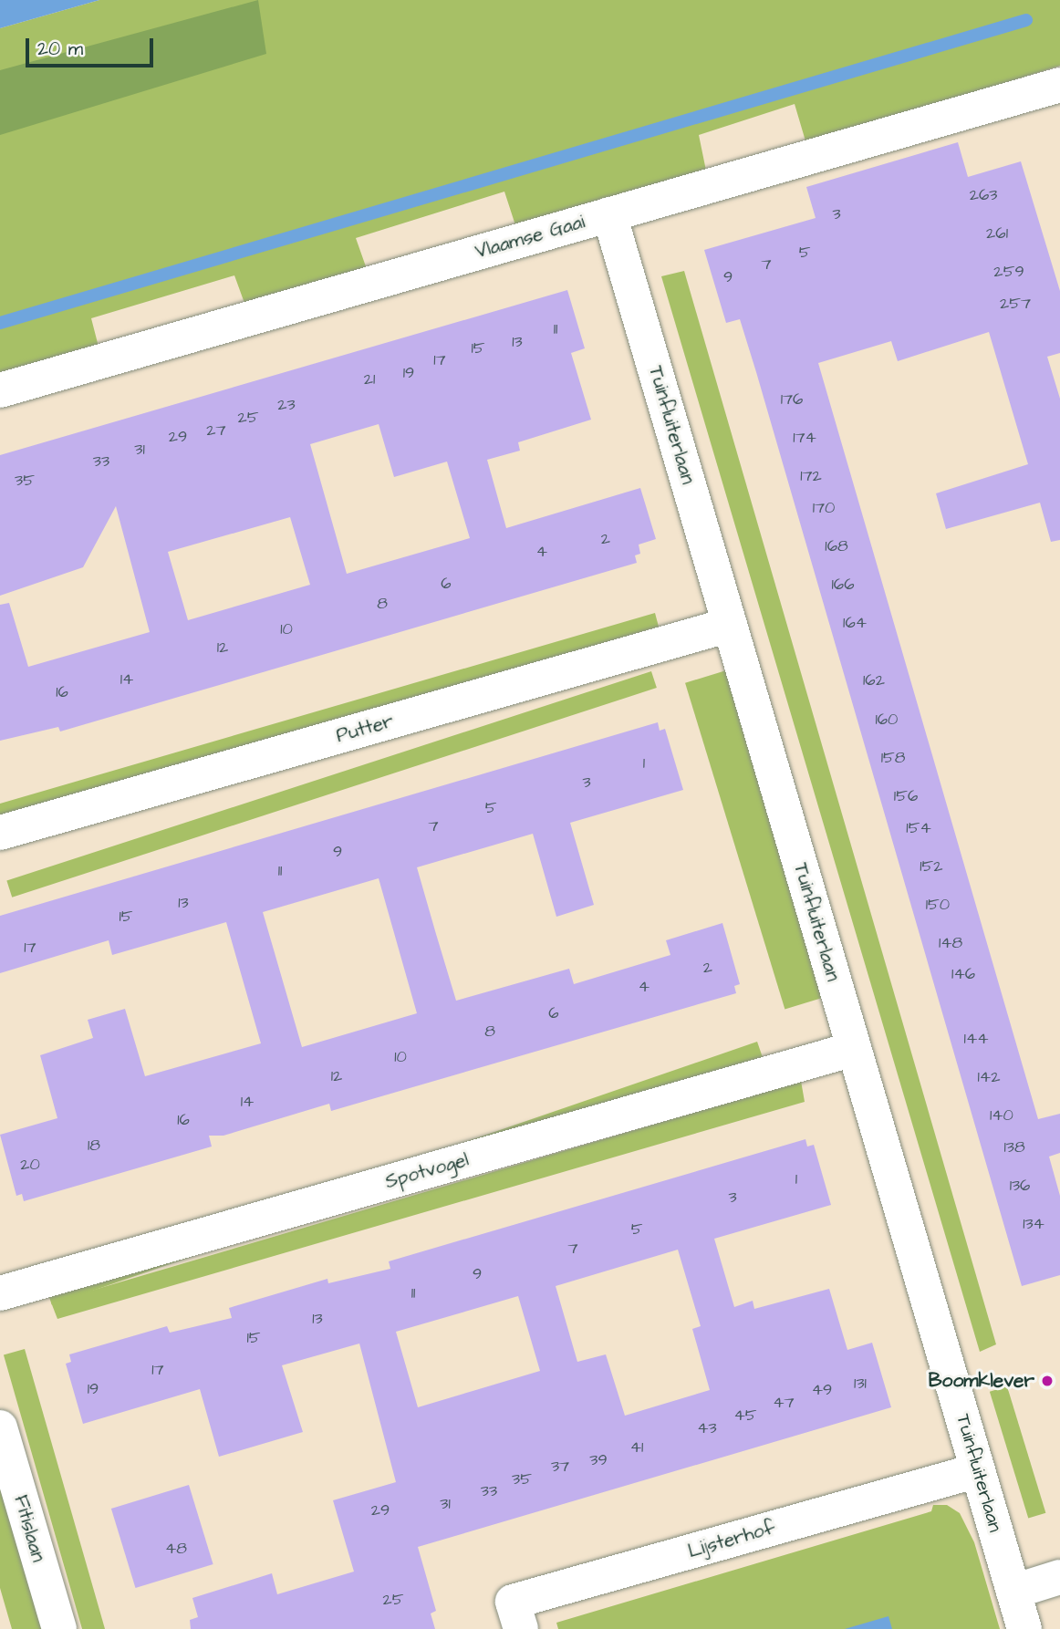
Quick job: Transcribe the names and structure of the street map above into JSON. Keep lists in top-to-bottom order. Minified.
{"streets":{"street":["Vlaamse Gaai","Tuinfluiterlaan","Putter","Spotvogel","Fitislaan","Lijsterhof"]},"crossings":[["Vlaamse Gaai","Tuinfluiterlaan"],["Tuinfluiterlaan","Putter"],["Tuinfluiterlaan","Spotvogel"],["Tuinfluiterlaan","Lijsterhof"]],"places":["Boomklever"],"house_numbers":["263","3","261","5","7","259","9","257","11","13","15","17","19","21","176","23","25","27","29","174","31","33","172","35","170","2","168","4","6","166","8","164","10","12","14","162","16","160","158","1","3","156","5","7","154","9","152","11","13","150","15","148","17","2","146","4","6","8","144","10","12","142","14","140","16","18","138","20","1","136","3","134","5","7","9","11","13","15","17","131","19","49","47","45","43","41","39","37","35","33","31","29","48","25"],"scale_bar":"20 m"}
